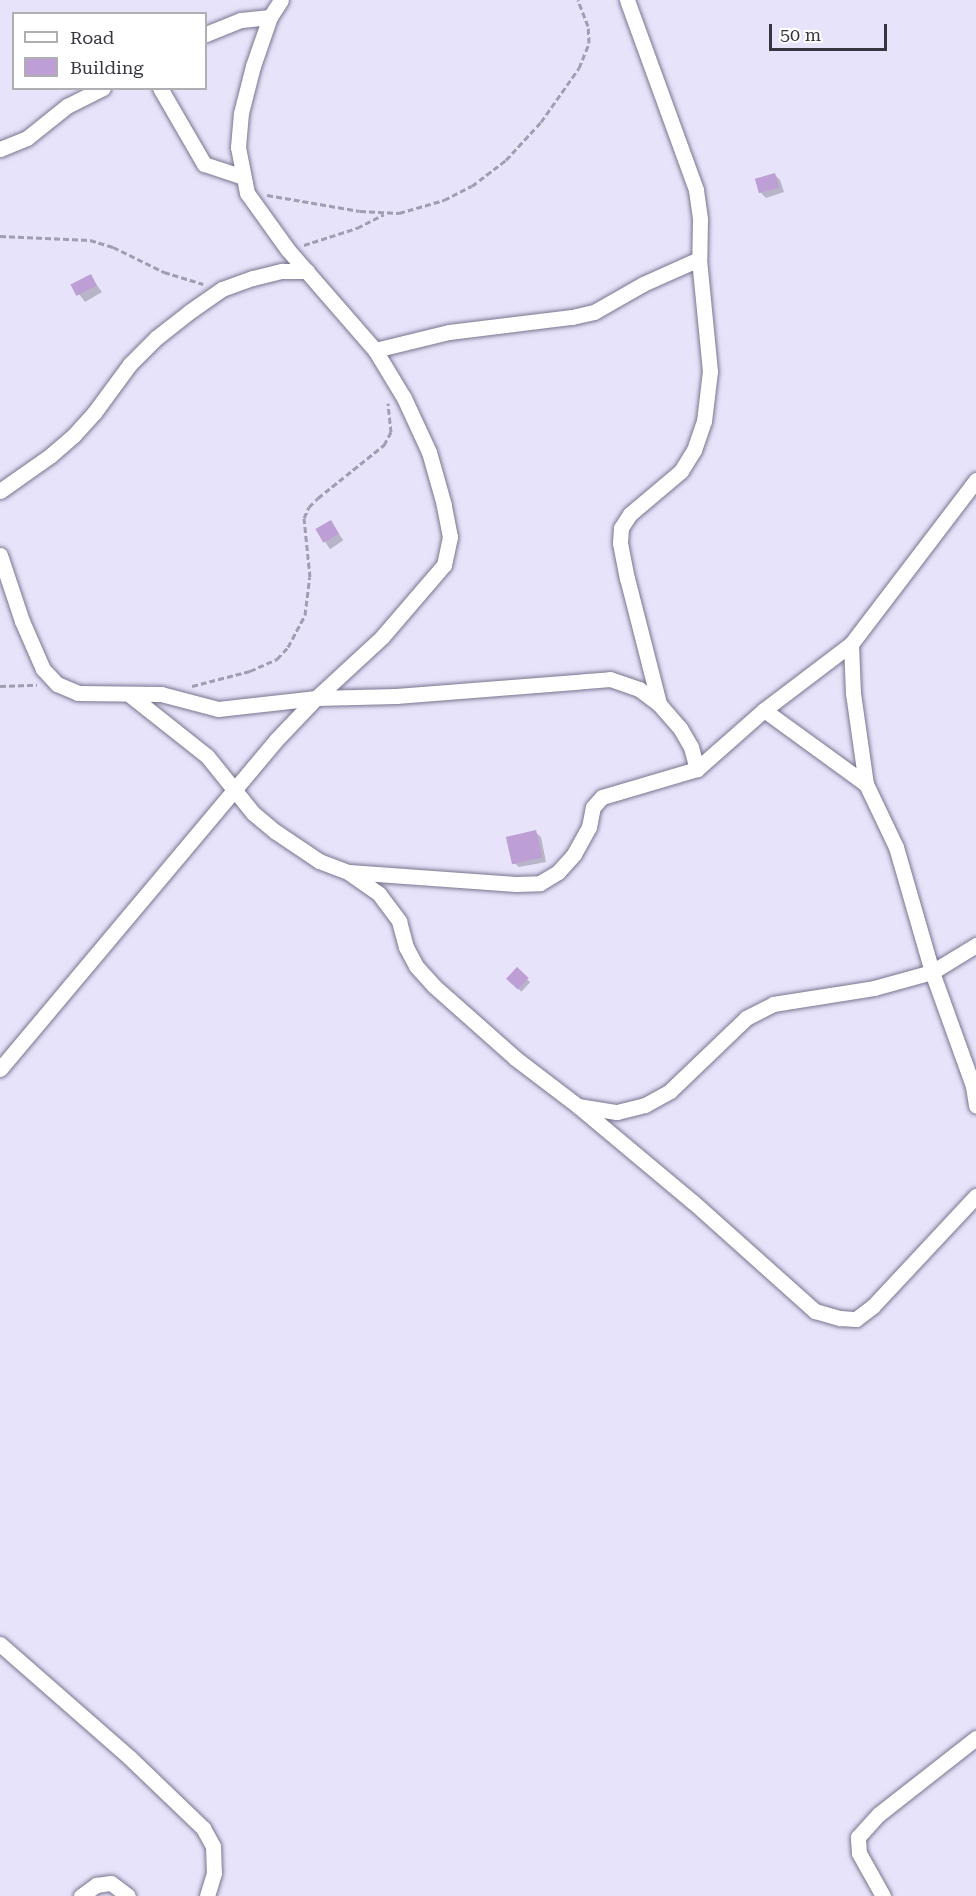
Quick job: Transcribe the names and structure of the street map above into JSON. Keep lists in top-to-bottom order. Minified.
{"legend":["Road","Building"],"scale_bar":"50 m"}
